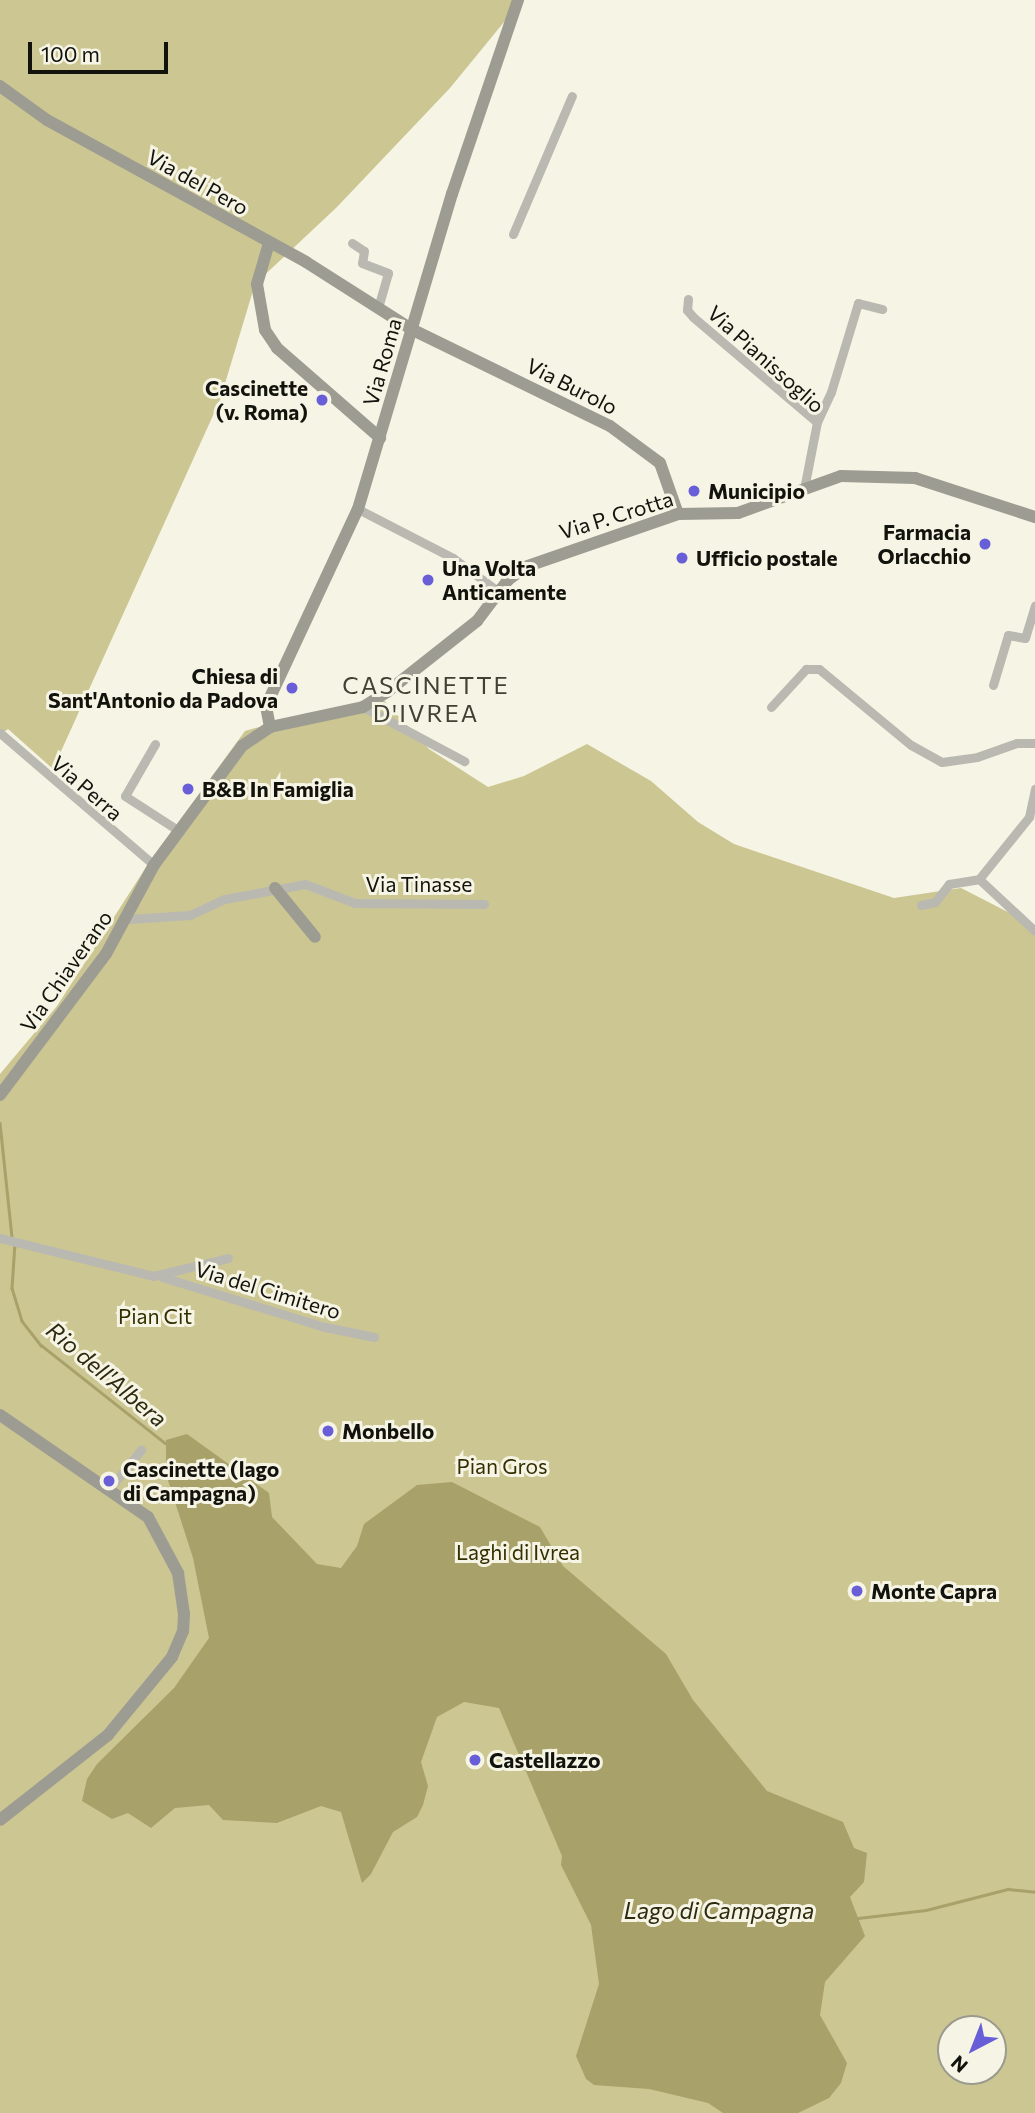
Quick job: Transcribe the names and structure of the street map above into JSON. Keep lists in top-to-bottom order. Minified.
{"streets":{"street":["Via del Pero","Via Pianissoglio","Via Roma","Via Burolo","Via P. Crotta","Via Perra","Via Tinasse","Via Chiaverano","Via del Cimitero"]},"crossings":[["Via del Pero","Via Roma"],["Via del Pero","Via Burolo"],["Via Pianissoglio","Via P. Crotta"],["Via Roma","Via Burolo"],["Via Roma","Via P. Crotta"],["Via Roma","Via Chiaverano"],["Via Burolo","Via P. Crotta"],["Via P. Crotta","Via Chiaverano"],["Via Perra","Via Chiaverano"],["Via Tinasse","Via Chiaverano"]],"districts":["CASCINETTE D'IVREA"],"water":["Rio dell'Albera","Lago di Campagna"],"parks":["Pian Cit","Pian Gros","Laghi di Ivrea"],"places":["Cascinette (v. Roma)","Municipio","Farmacia Orlacchio","Ufficio postale","Una Volta Anticamente","Chiesa di Sant'Antonio da Padova","B&B In Famiglia","Monbello","Cascinette (lago di Campagna)","Monte Capra","Castellazzo"],"scale_bar":"100 m","north":"bottom left"}
